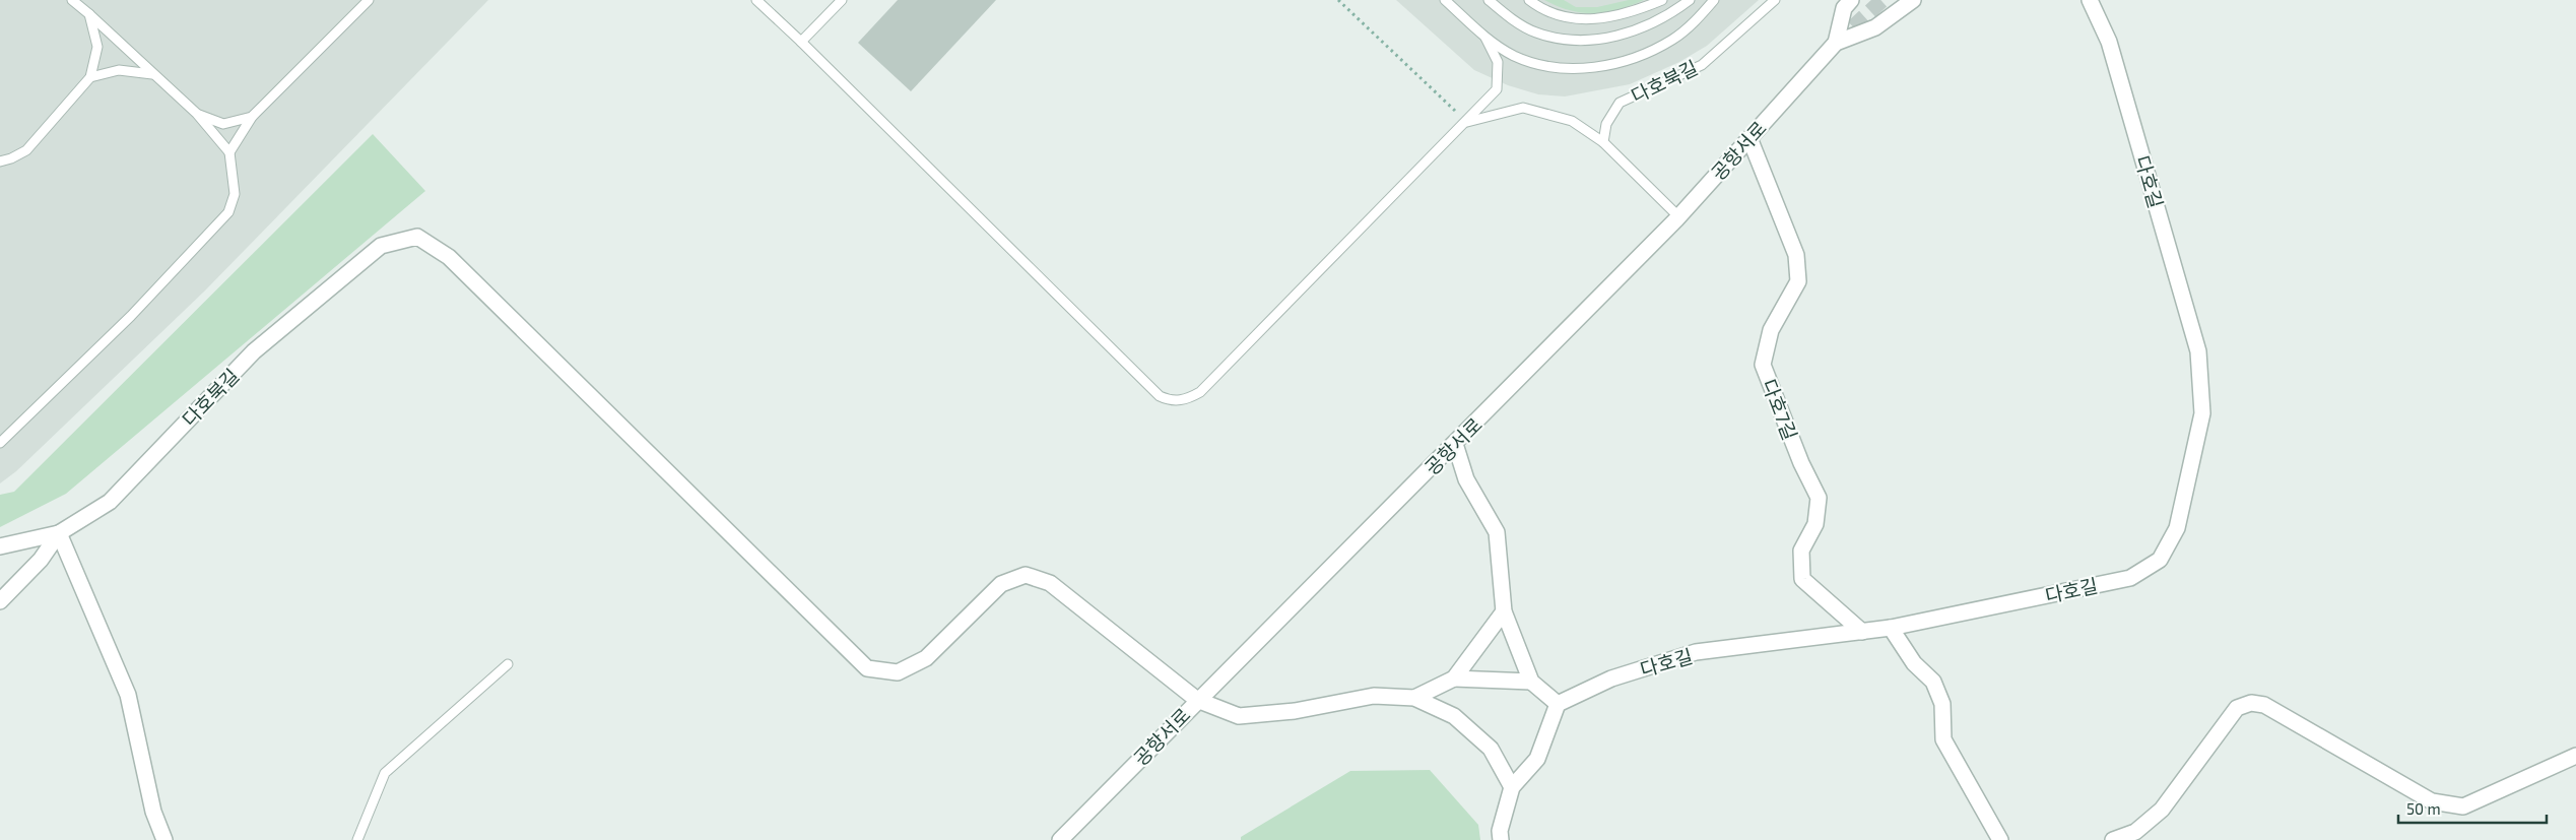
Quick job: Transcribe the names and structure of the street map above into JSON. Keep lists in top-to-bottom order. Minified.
{"streets":{"street":["다호북길","공항서로","다호길","다호7길"]},"crossings":[["다호북길","공항서로"],["공항서로","다호7길"],["다호길","다호7길"]],"scale_bar":"50 m"}
